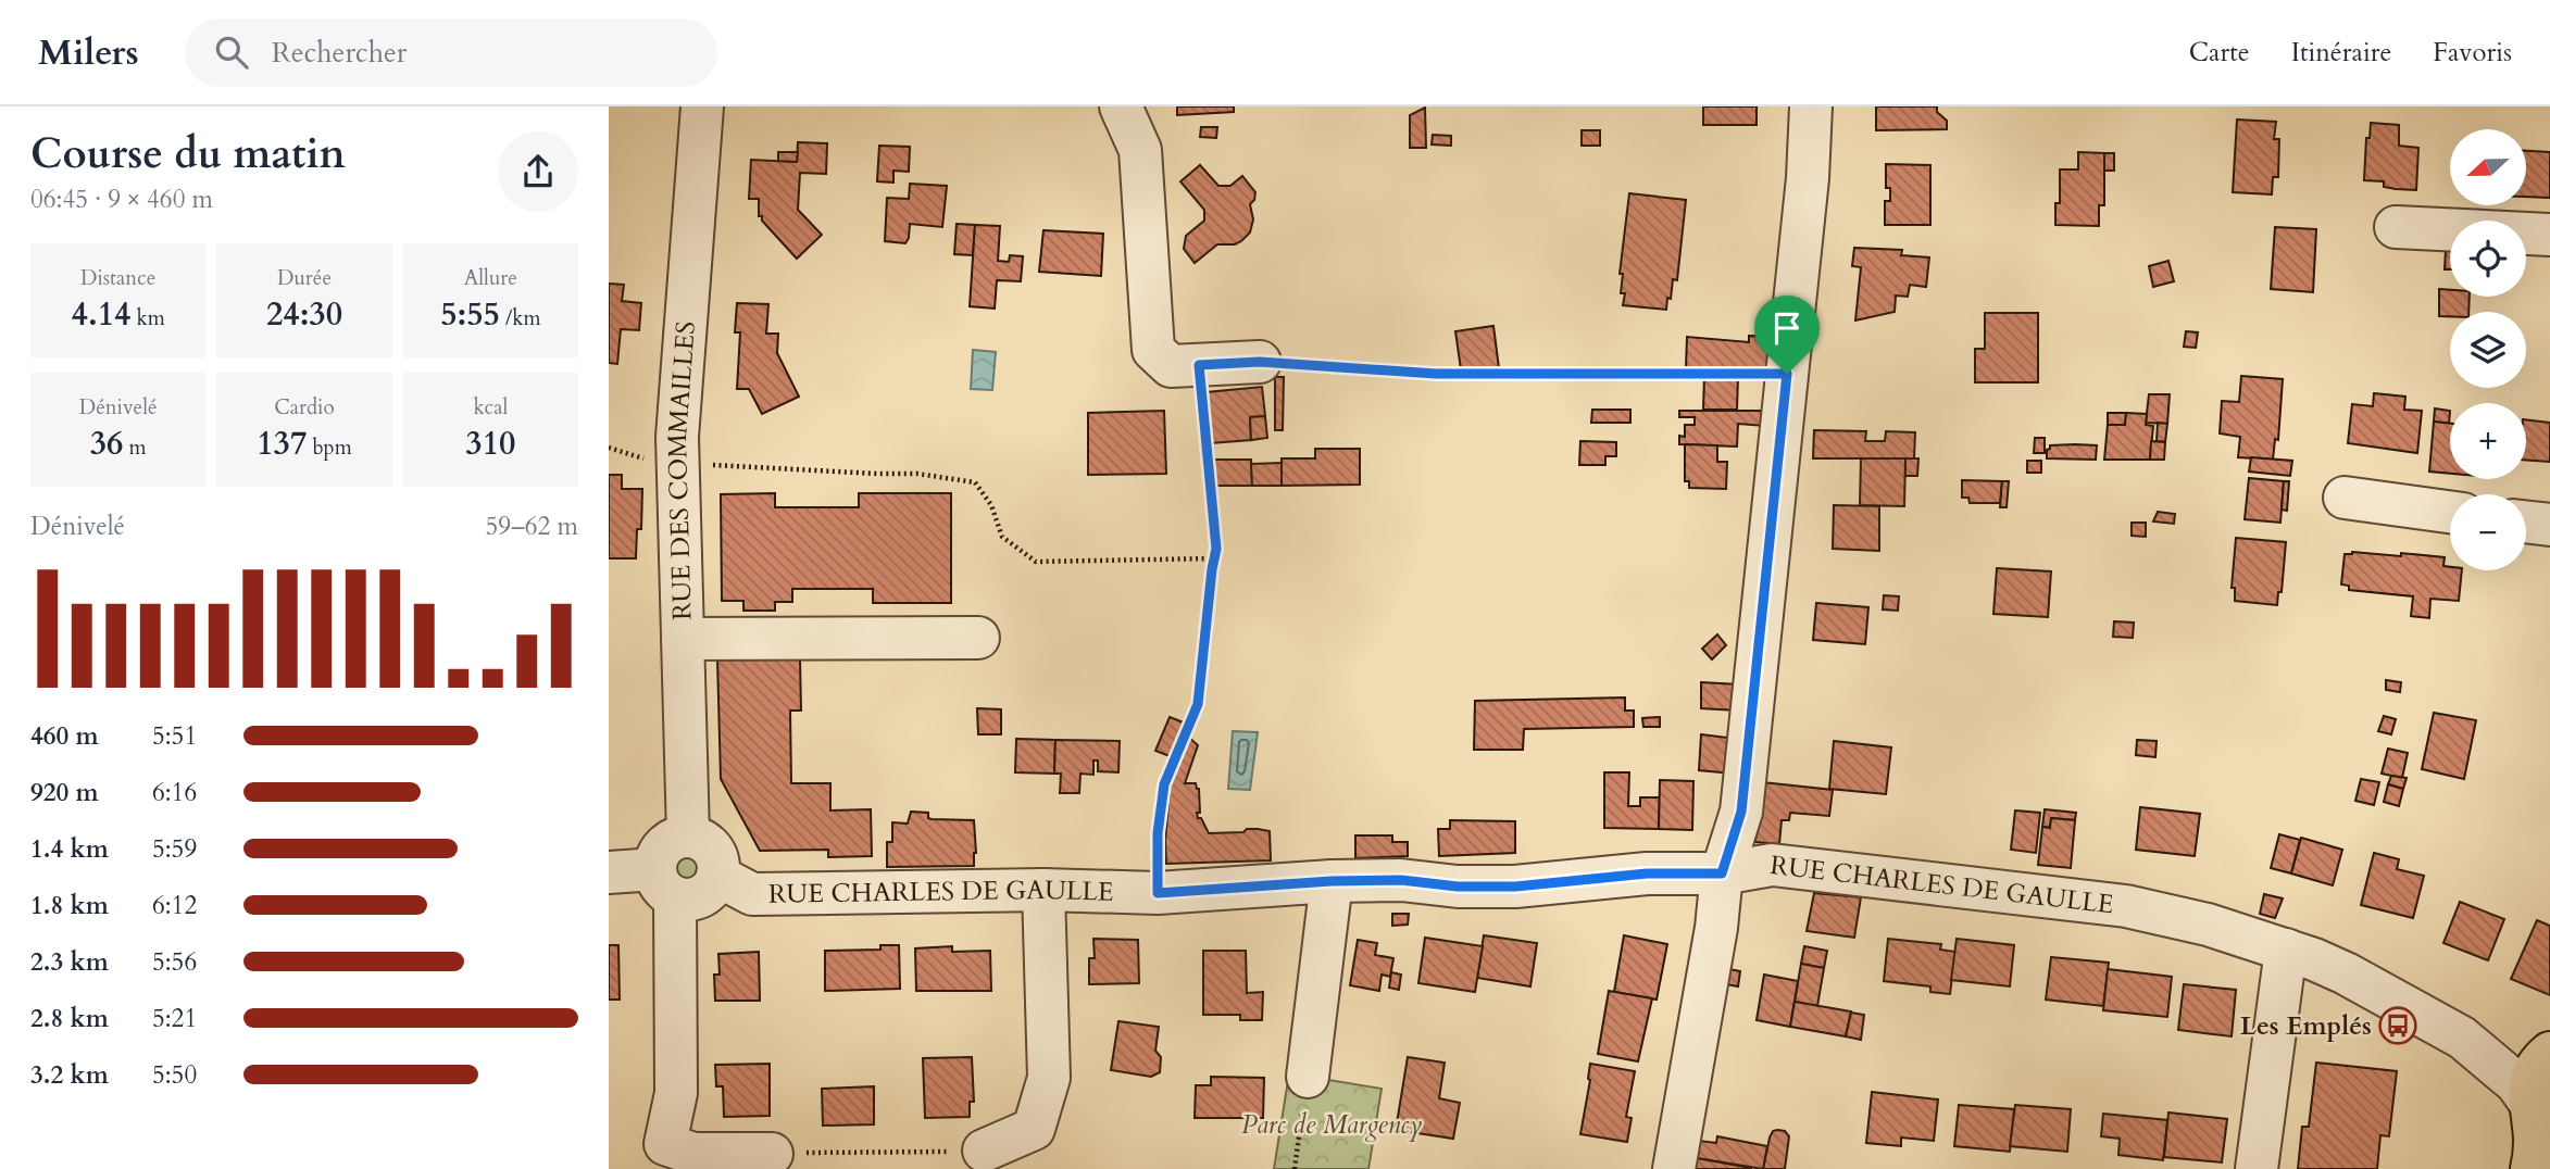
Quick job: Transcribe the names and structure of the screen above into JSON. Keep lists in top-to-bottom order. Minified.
{"streets":{"street":["RUE DES COMMAILLES","RUE CHARLES DE GAULLE"]},"crossings":[["RUE DES COMMAILLES","RUE CHARLES DE GAULLE"]],"parks":["Parc de Margency"],"places":{"bus stop":["Les Emplés"]},"north":"left","page":{"header":"Milers","search":"Rechercher","nav":["Carte","Itinéraire","Favoris"],"heading":["Course du matin","06:45 · 9 × 460 m"],"map_buttons":["+","−"],"stats":[["Distance","4.14 km"],["Durée","24:30"],["Allure","5:55 /km"],["Dénivelé","36 m"],["Cardio","137 bpm"],["kcal","310"]],"chart":["Dénivelé","59–62 m"],"list":[{"name":"460 m","note":"5:51"},{"name":"920 m","note":"6:16"},{"name":"1.4 km","note":"5:59"},{"name":"1.8 km","note":"6:12"},{"name":"2.3 km","note":"5:56"},{"name":"2.8 km","note":"5:21"},{"name":"3.2 km","note":"5:50"}]}}
